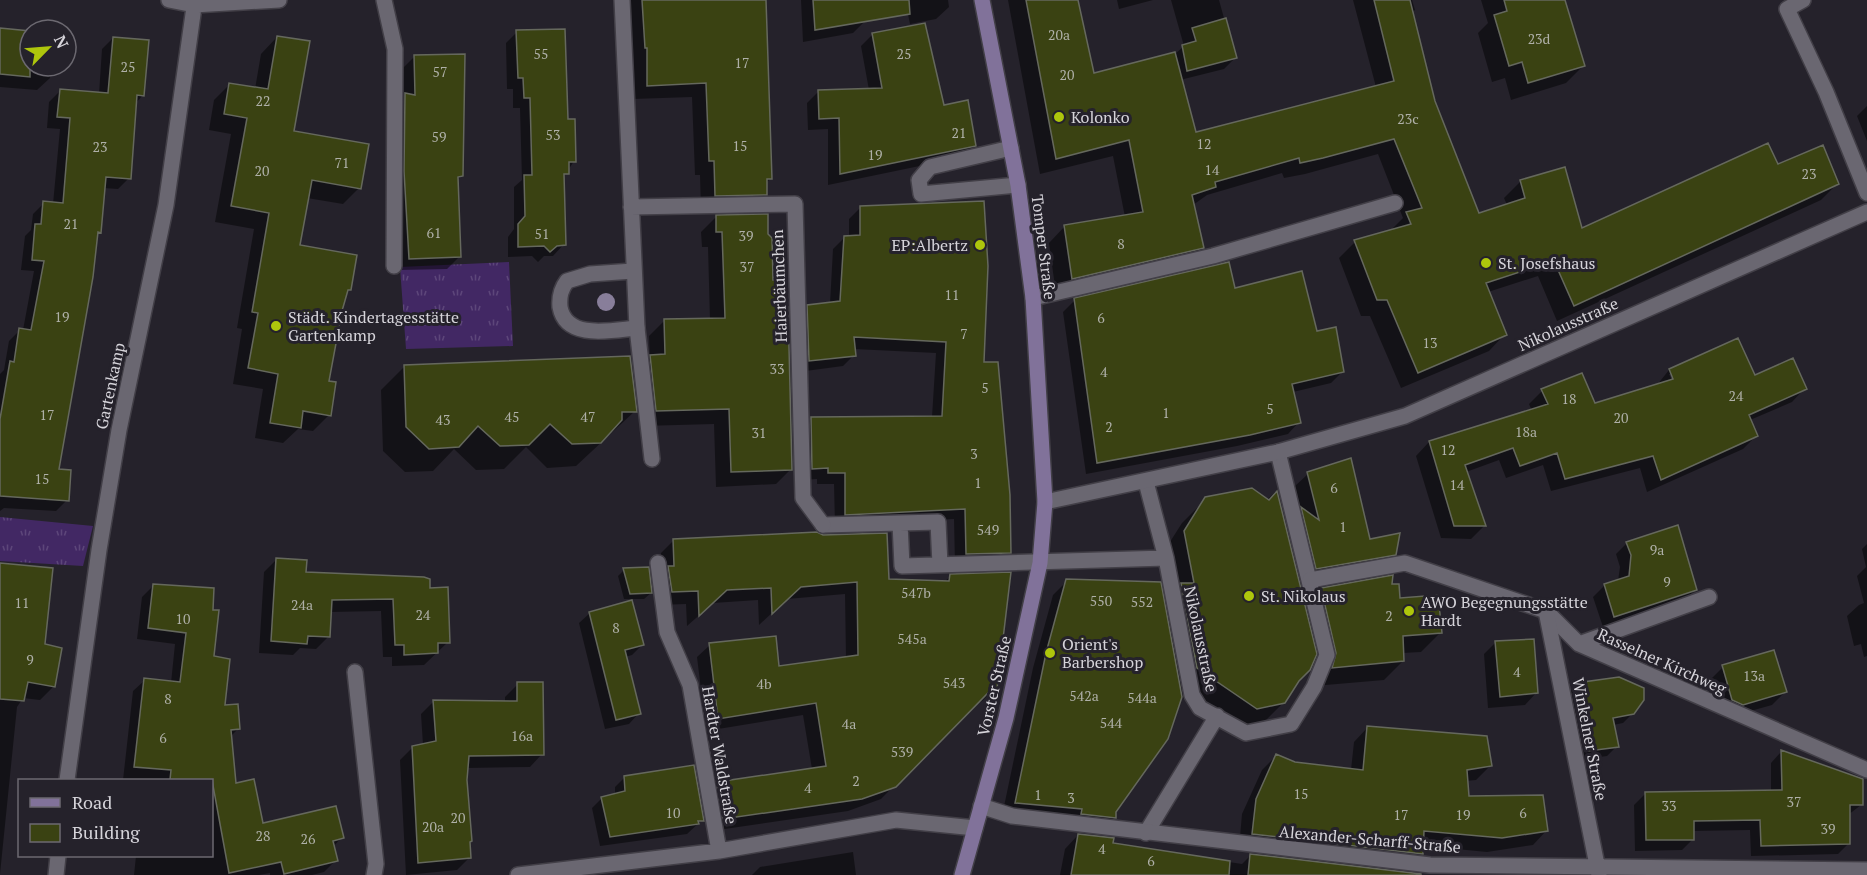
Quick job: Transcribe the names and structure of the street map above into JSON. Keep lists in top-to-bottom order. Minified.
{"streets":{"main road":["Tomper Straße","Vorster Straße"],"street":["Haierbäumchen","Nikolausstraße","Gartenkamp","Rasselner Kirchweg","Winkelner Straße","Hardter Waldstraße","Alexander-Scharff-Straße"]},"crossings":[["Tomper Straße","Nikolausstraße"],["Tomper Straße","Vorster Straße"],["Nikolausstraße","Rasselner Kirchweg"],["Nikolausstraße","Vorster Straße"],["Rasselner Kirchweg","Winkelner Straße"],["Vorster Straße","Hardter Waldstraße"],["Vorster Straße","Alexander-Scharff-Straße"],["Winkelner Straße","Alexander-Scharff-Straße"]],"places":["Kolonko","EP:Albertz","St. Josefshaus","Städt. Kindertagesstätte Gartenkamp","St. Nikolaus","AWO Begegnungsstätte Hardt","Orient's Barbershop"],"house_numbers":["20a","23d","55","25","17","25","57","20","22","23c","21","53","59","12","15","23","19","71","14","20","23","21","61","51","39","8","37","11","19","6","7","13","33","4","5","24","18","5","1","17","45","47","20","43","2","18a","31","12","3","15","1","14","6","1","549","9a","9","547b","550","552","11","24a","24","2","10","8","545a","9","4","13a","543","4b","542a","544a","8","544","4a","16a","6","539","2","4","15","1","3","37","33","10","6","17","19","20","20a","39","28","26","4","6"],"legend":["Road","Building"],"north":"top right"}
